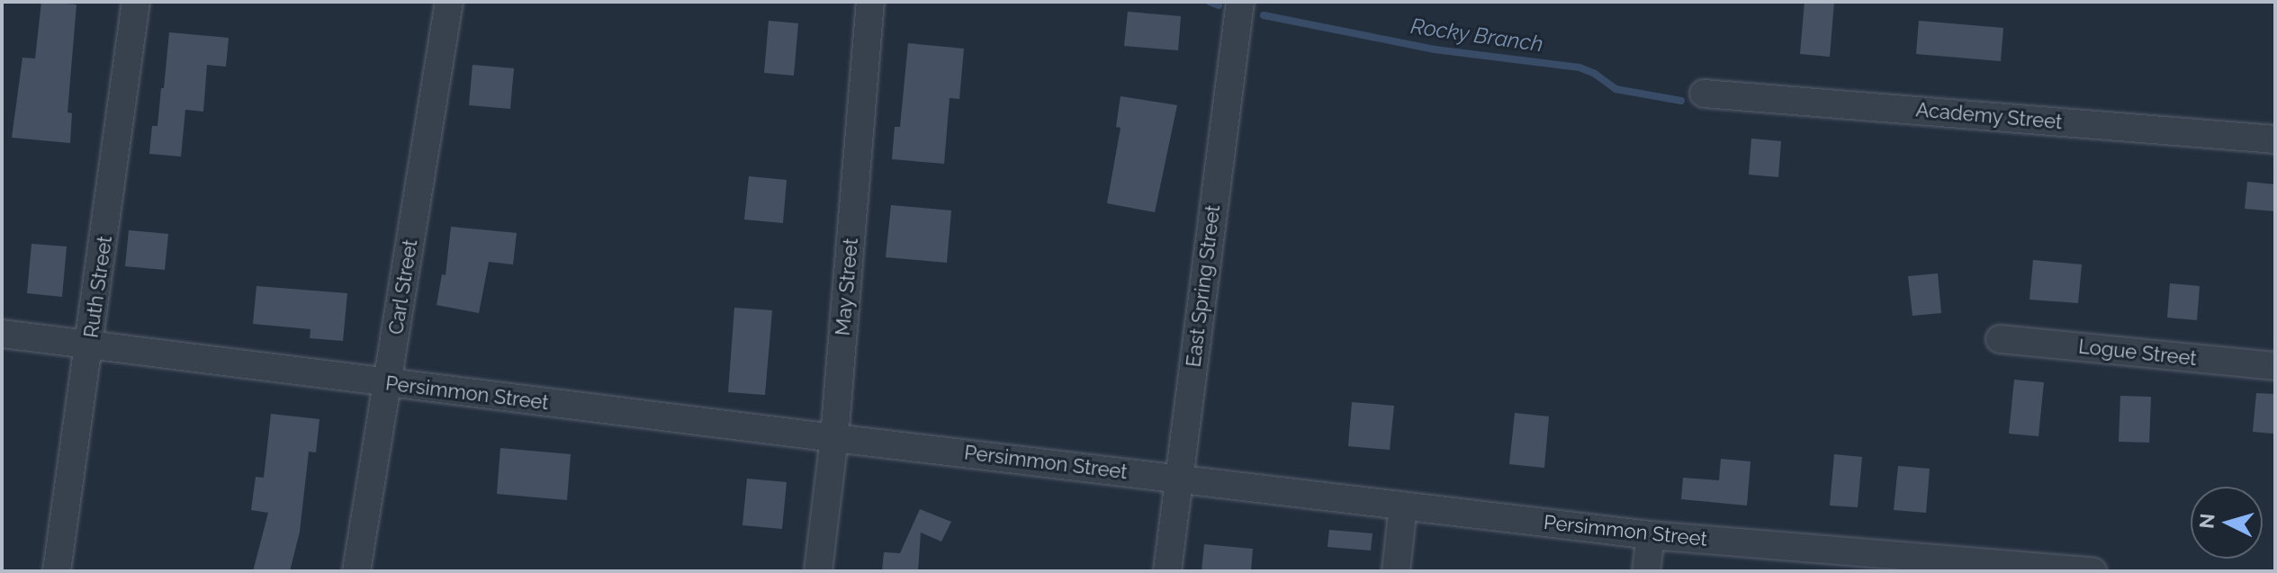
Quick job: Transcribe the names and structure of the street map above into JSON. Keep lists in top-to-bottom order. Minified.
{"streets":{"street":["Academy Street","East Spring Street","Ruth Street","Carl Street","May Street","Logue Street","Persimmon Street"]},"crossings":[["East Spring Street","Persimmon Street"],["Ruth Street","Persimmon Street"],["Carl Street","Persimmon Street"],["May Street","Persimmon Street"]],"water":["Rocky Branch"],"north":"left"}
